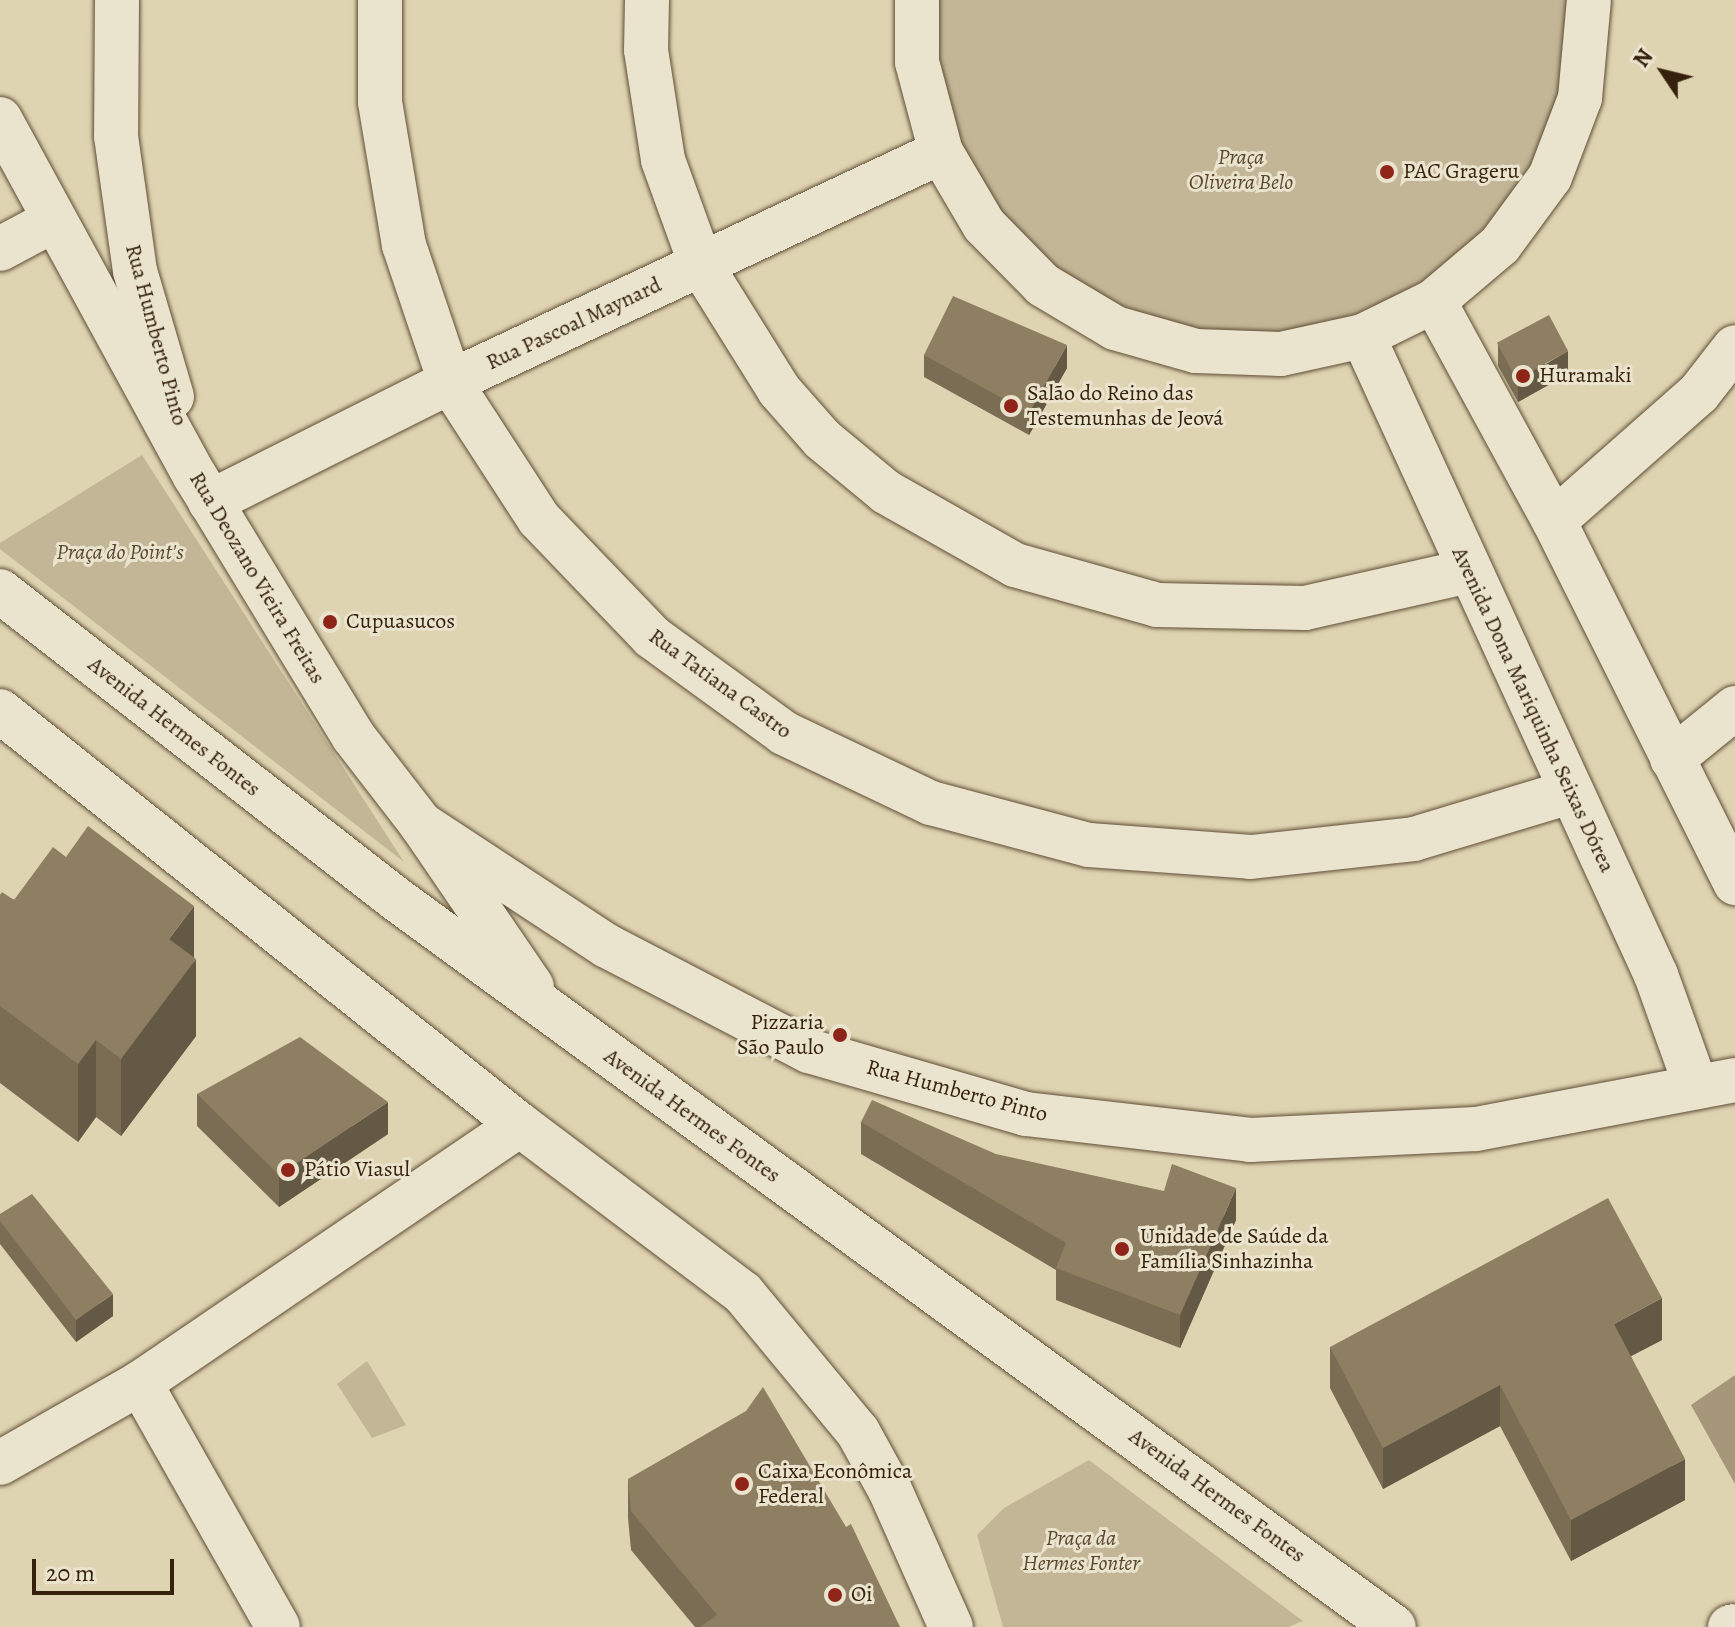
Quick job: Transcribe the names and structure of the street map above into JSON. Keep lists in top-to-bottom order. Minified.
{"streets":{"street":["Rua Pascoal Maynard","Rua Humberto Pinto","Rua Deozano Vieira Freitas","Rua Tatiana Castro","Avenida Dona Mariquinha Seixas Dórea","Avenida Hermes Fontes"]},"crossings":[["Rua Pascoal Maynard","Rua Humberto Pinto"],["Rua Pascoal Maynard","Rua Deozano Vieira Freitas"],["Rua Pascoal Maynard","Rua Tatiana Castro"],["Rua Humberto Pinto","Rua Deozano Vieira Freitas"],["Rua Humberto Pinto","Avenida Dona Mariquinha Seixas Dórea"],["Rua Deozano Vieira Freitas","Avenida Hermes Fontes"],["Rua Tatiana Castro","Avenida Dona Mariquinha Seixas Dórea"]],"parks":["Praça Oliveira Belo","Praça do Point's","Praça da Hermes Fonter"],"places":["PAC Grageru","Huramaki","Salão do Reino das Testemunhas de Jeová","Cupuasucos","Pizzaria São Paulo","Pátio Viasul","Unidade de Saúde da Família Sinhazinha","Caixa Econômica Federal","Oi"],"scale_bar":"20 m","north":"top left"}
